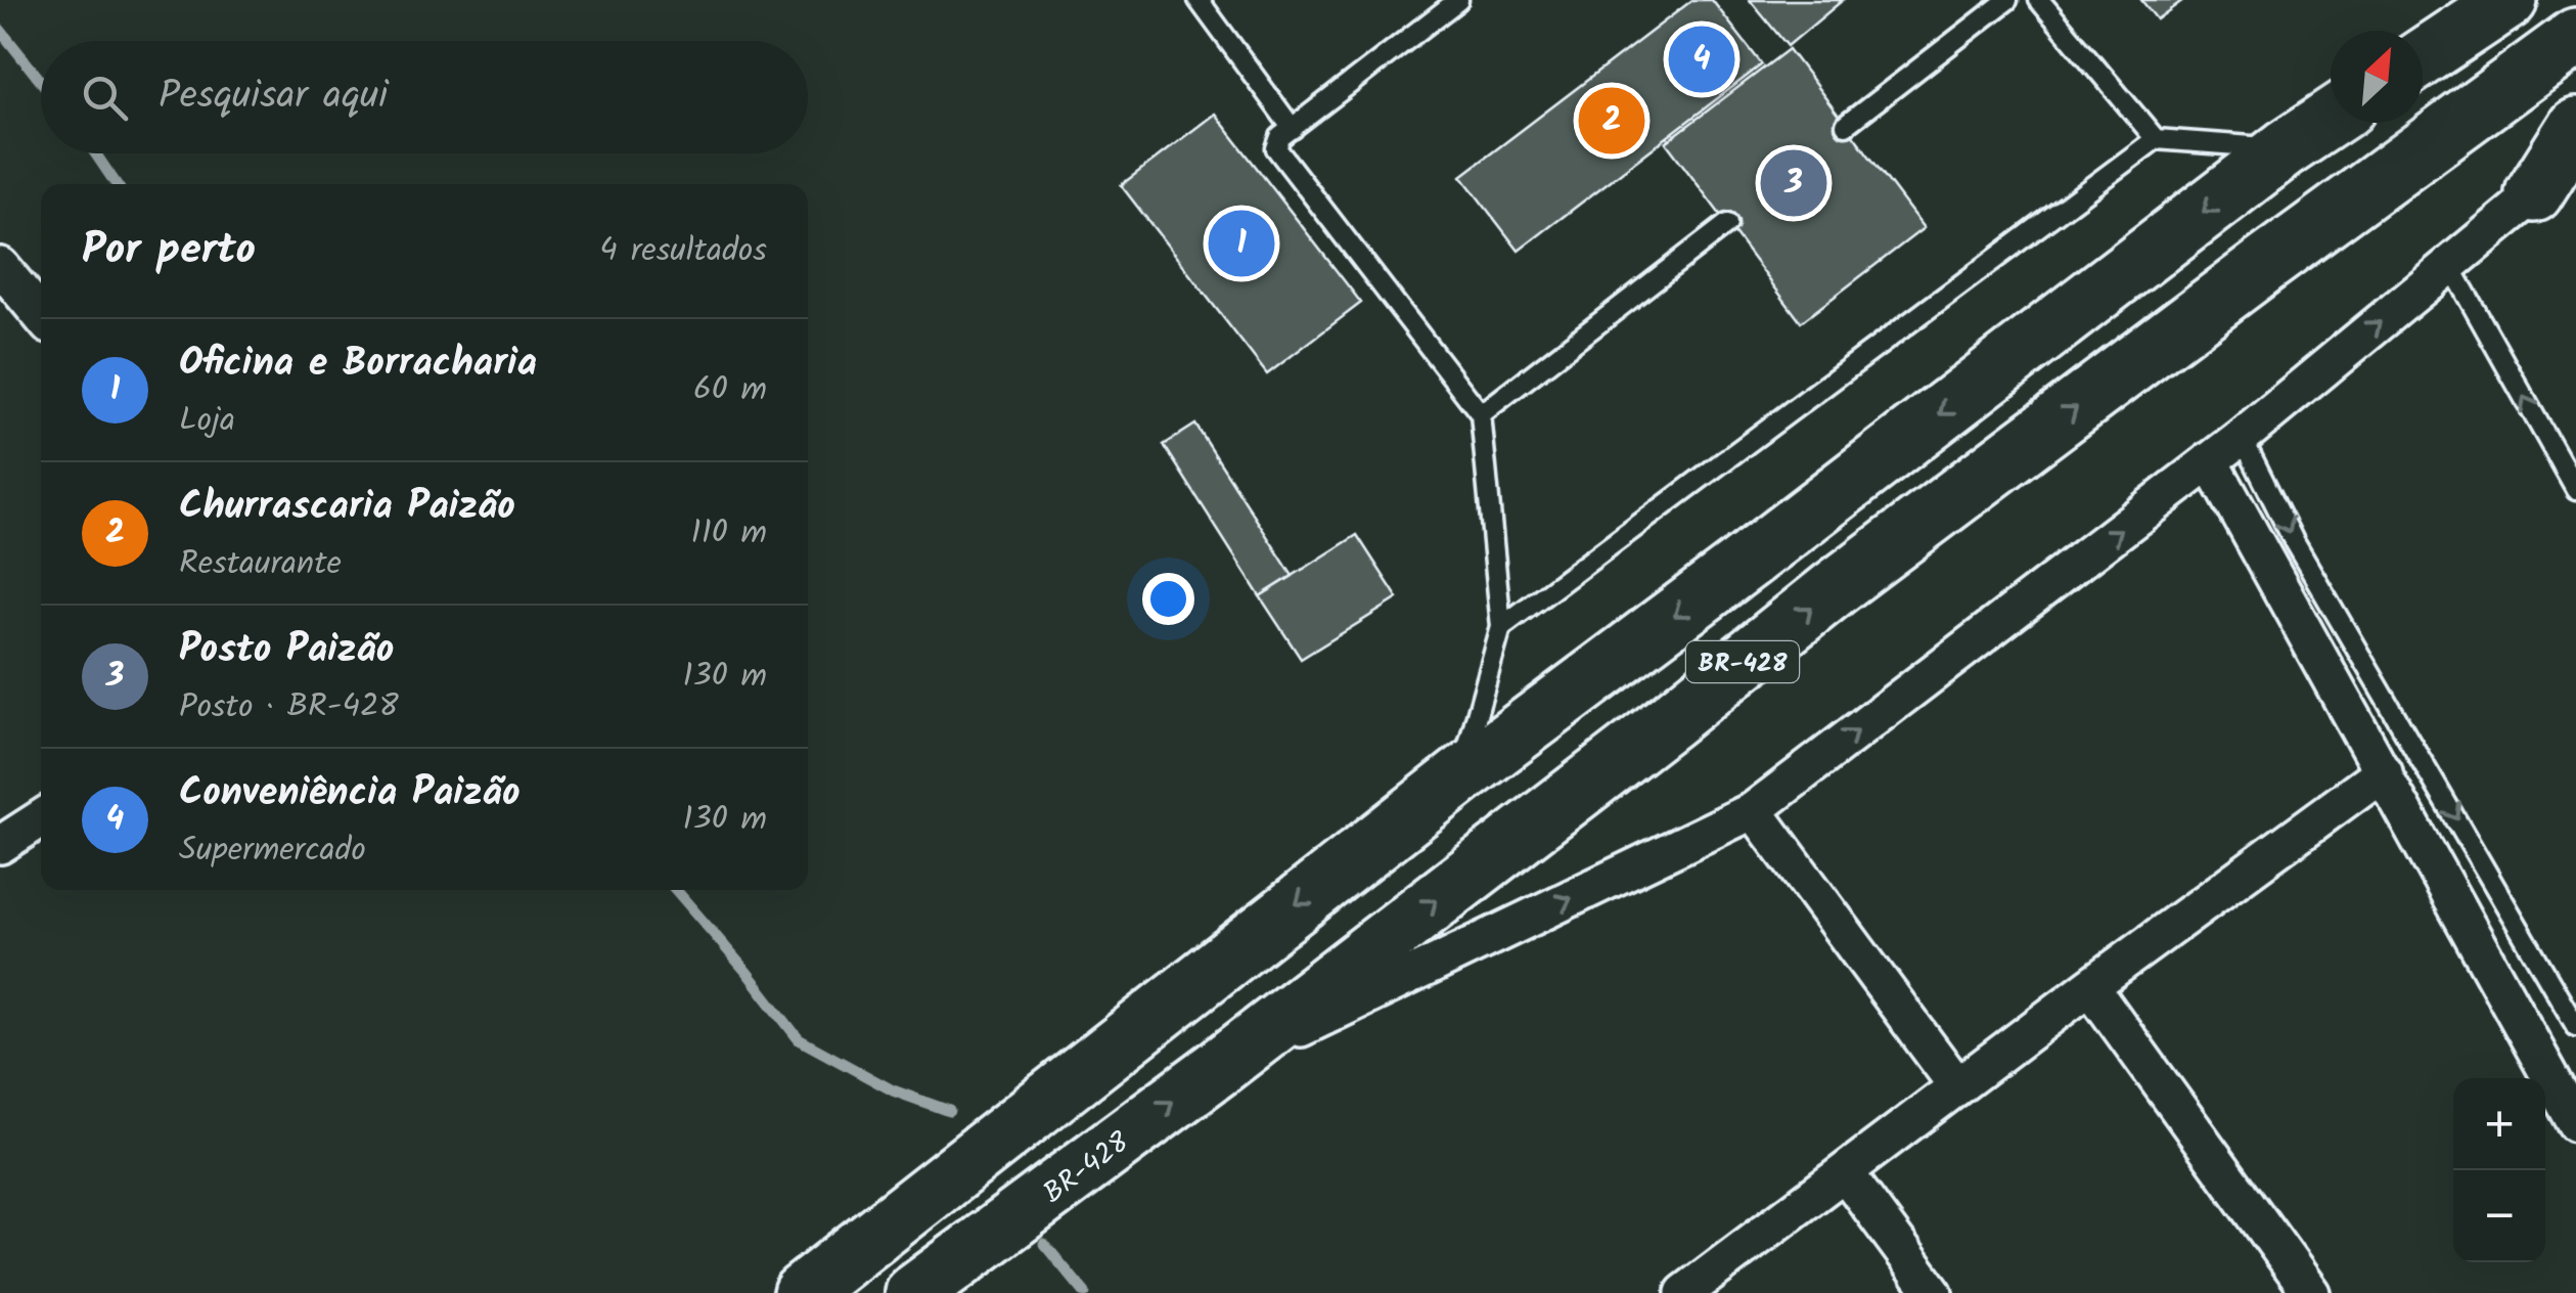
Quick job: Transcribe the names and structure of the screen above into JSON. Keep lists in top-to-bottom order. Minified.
{"streets":{"highway":["BR-428"]},"north":"top right","page":{"pins":["4","2","3","1"],"search":"Pesquisar aqui","heading":["Por perto","4 resultados"],"list":[{"mark":"1","name":"Oficina e Borracharia","note":"Loja","value":"60 m"},{"mark":"2","name":"Churrascaria Paizão","note":"Restaurante","value":"110 m"},{"mark":"3","name":"Posto Paizão","note":"Posto · BR-428","value":"130 m"},{"mark":"4","name":"Conveniência Paizão","note":"Supermercado","value":"130 m"}],"map_buttons":["+","−"]}}
